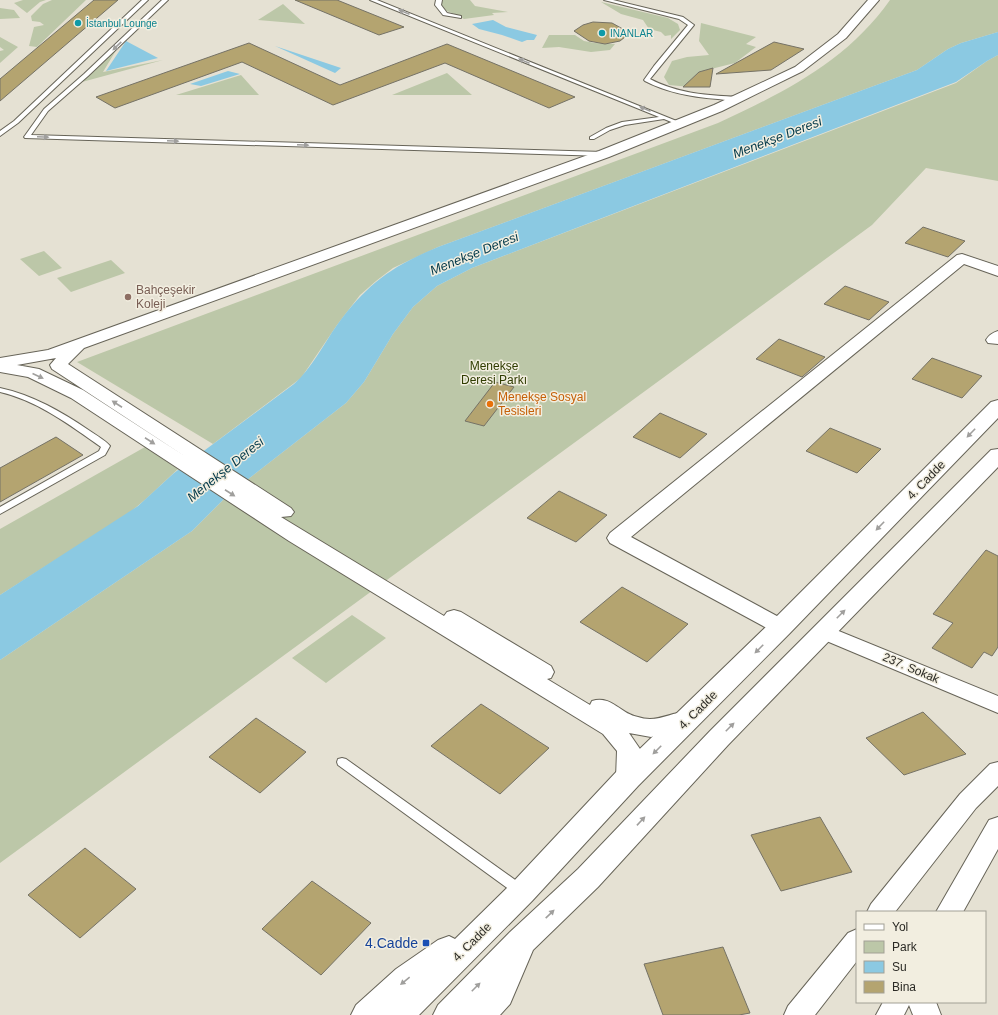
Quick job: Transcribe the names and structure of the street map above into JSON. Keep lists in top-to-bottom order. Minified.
{"streets":{"main road":["4. Cadde"],"street":["237. Sokak"]},"water":["Menekşe Deresi"],"parks":["Menekşe Deresi Parkı"],"places":{"other":["İstanbul Lounge","INANLAR","Bahçeşekir Koleji","Menekşe Sosyal Tesisleri"],"transit":["4.Cadde"]},"legend":["Yol","Park","Su","Bina"]}
